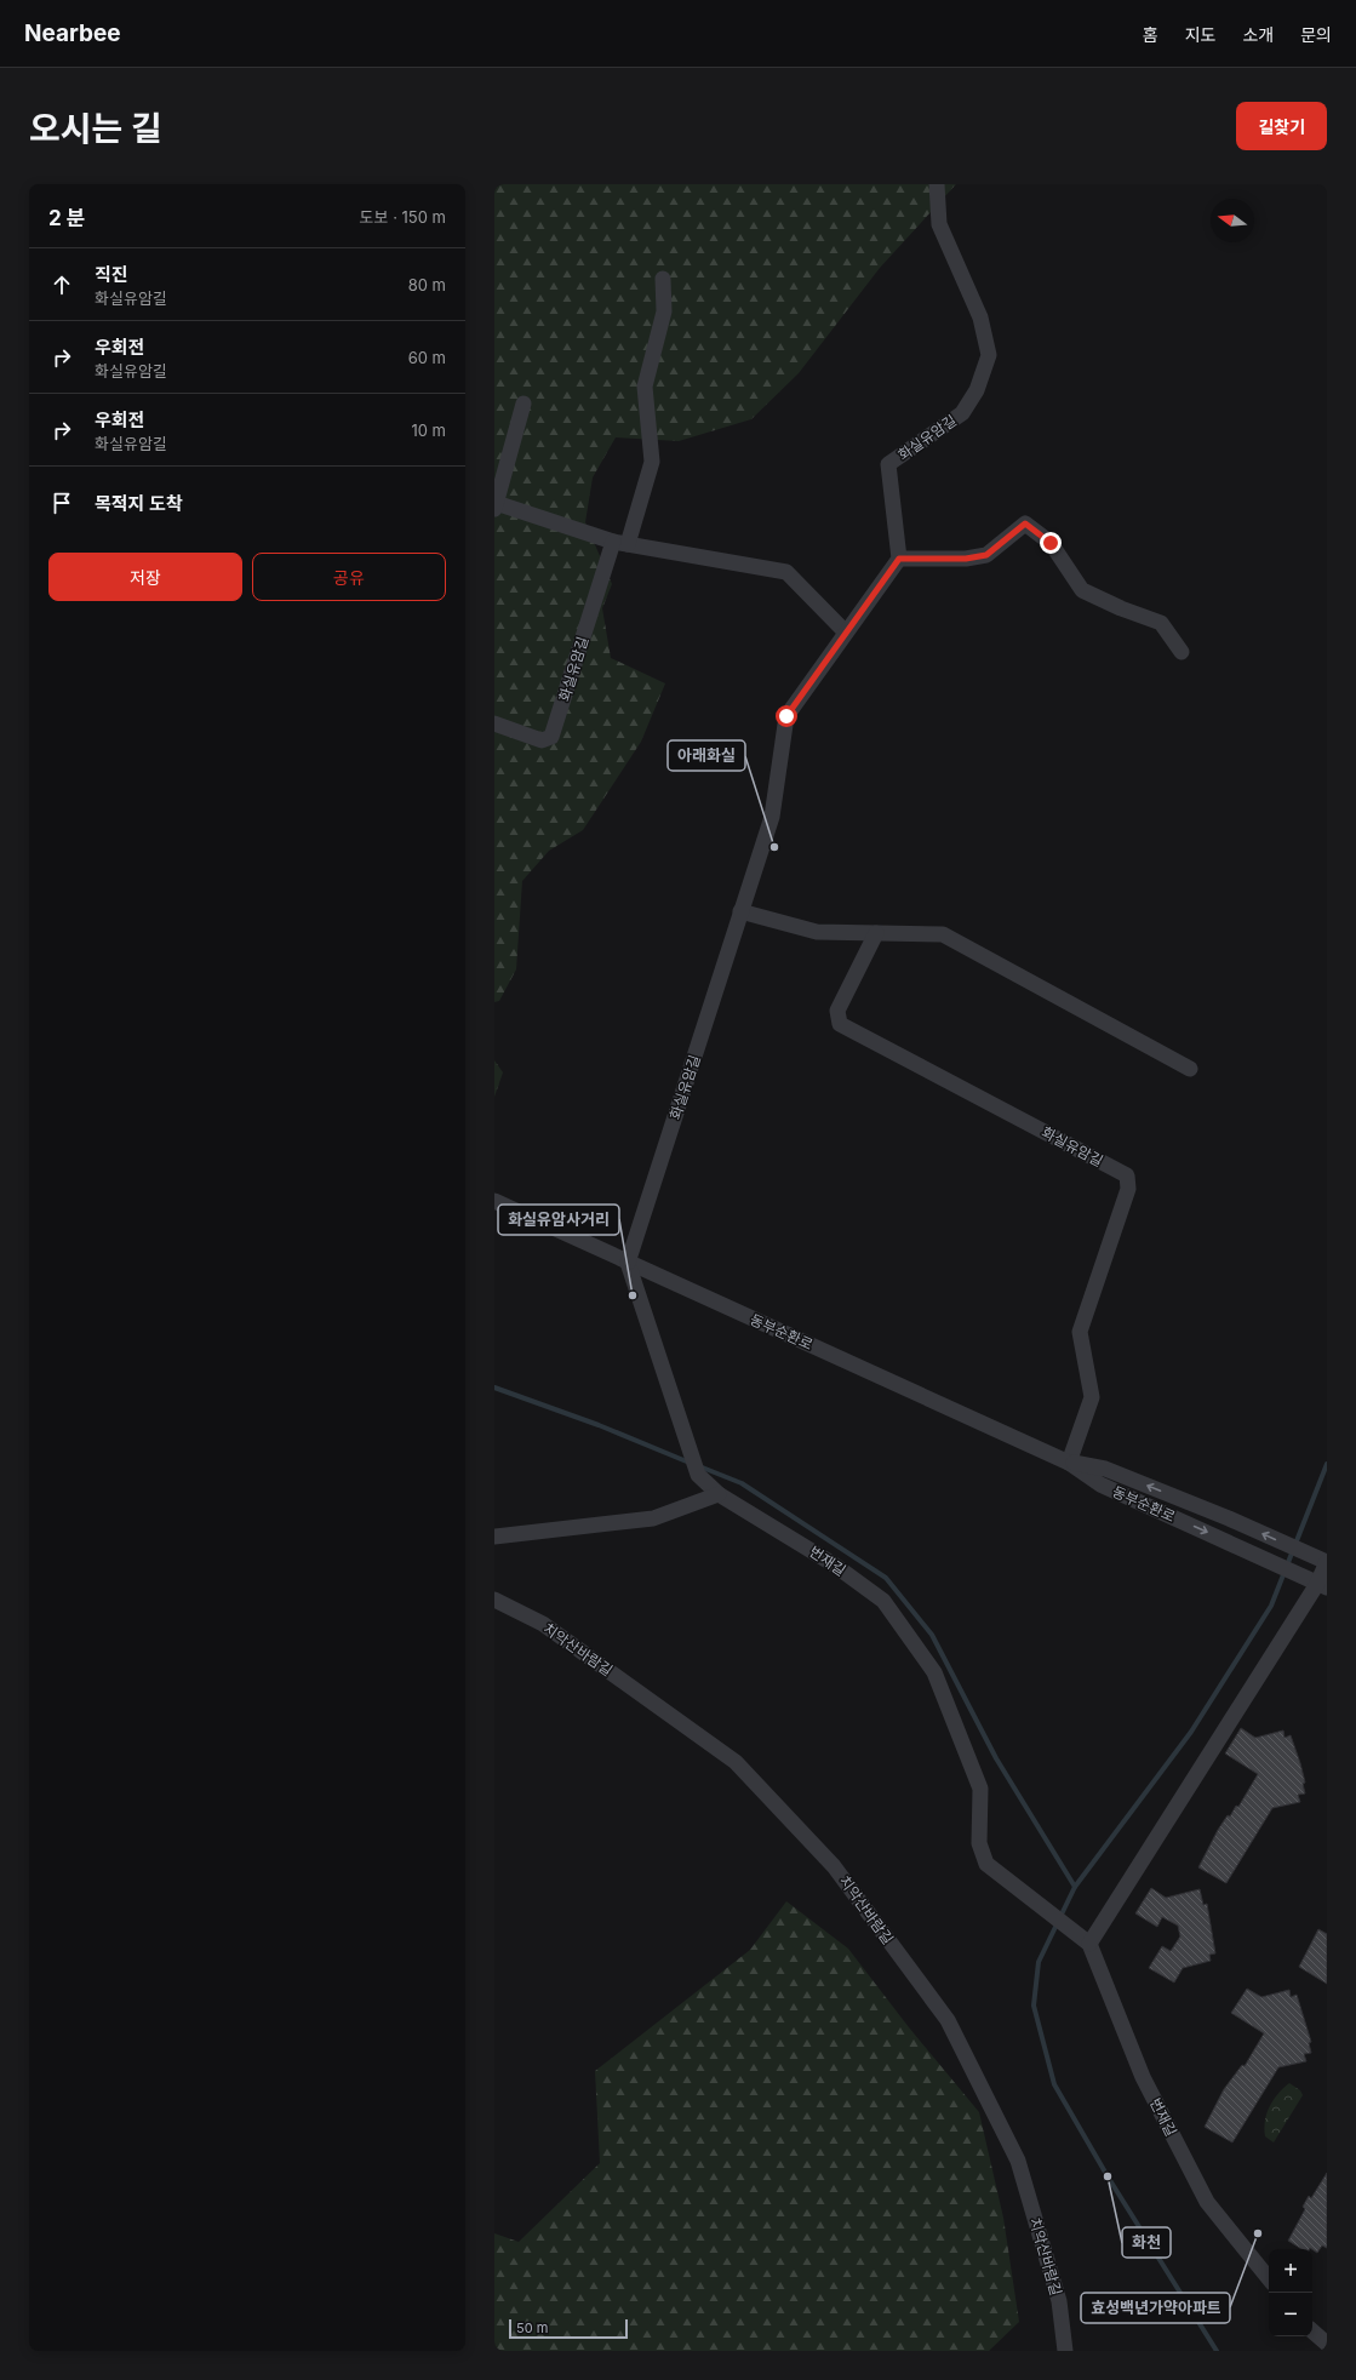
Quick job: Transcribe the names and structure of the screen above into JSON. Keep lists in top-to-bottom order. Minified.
{"streets":{"street":["화실유암길","동부순환로","번재길","치악산바람길"]},"crossings":[["화실유암길","동부순환로"],["화실유암길","번재길"],["동부순환로","번재길"]],"places":["아래화실","화실유암사거리","화천","효성백년가약아파트"],"scale_bar":"50 m","north":"left","page":{"header":"Nearbee","nav":["홈","지도","소개","문의"],"title":"오시는 길","buttons":["길찾기",["저장","공유"]],"heading":["2 분","도보 · 150 m"],"list":[["직진","화실유암길","80 m"],["우회전","화실유암길","60 m"],["우회전","화실유암길","10 m"],"목적지 도착"],"map_buttons":["+","−"],"scale":"50 m"}}
